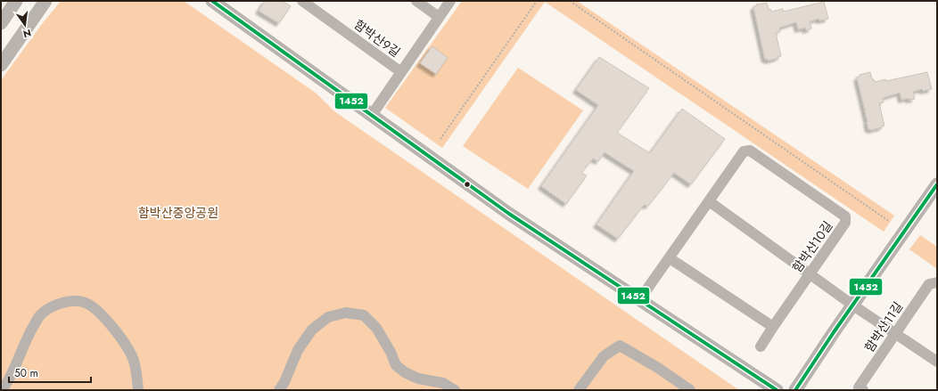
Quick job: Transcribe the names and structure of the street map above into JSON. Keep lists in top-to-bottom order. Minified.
{"streets":{"street":["함박산9길","함박산10길","함박산11길"]},"parks":["함박산중앙공원"],"lines":["transit line 1452"],"scale_bar":"50 m","north":"bottom"}
